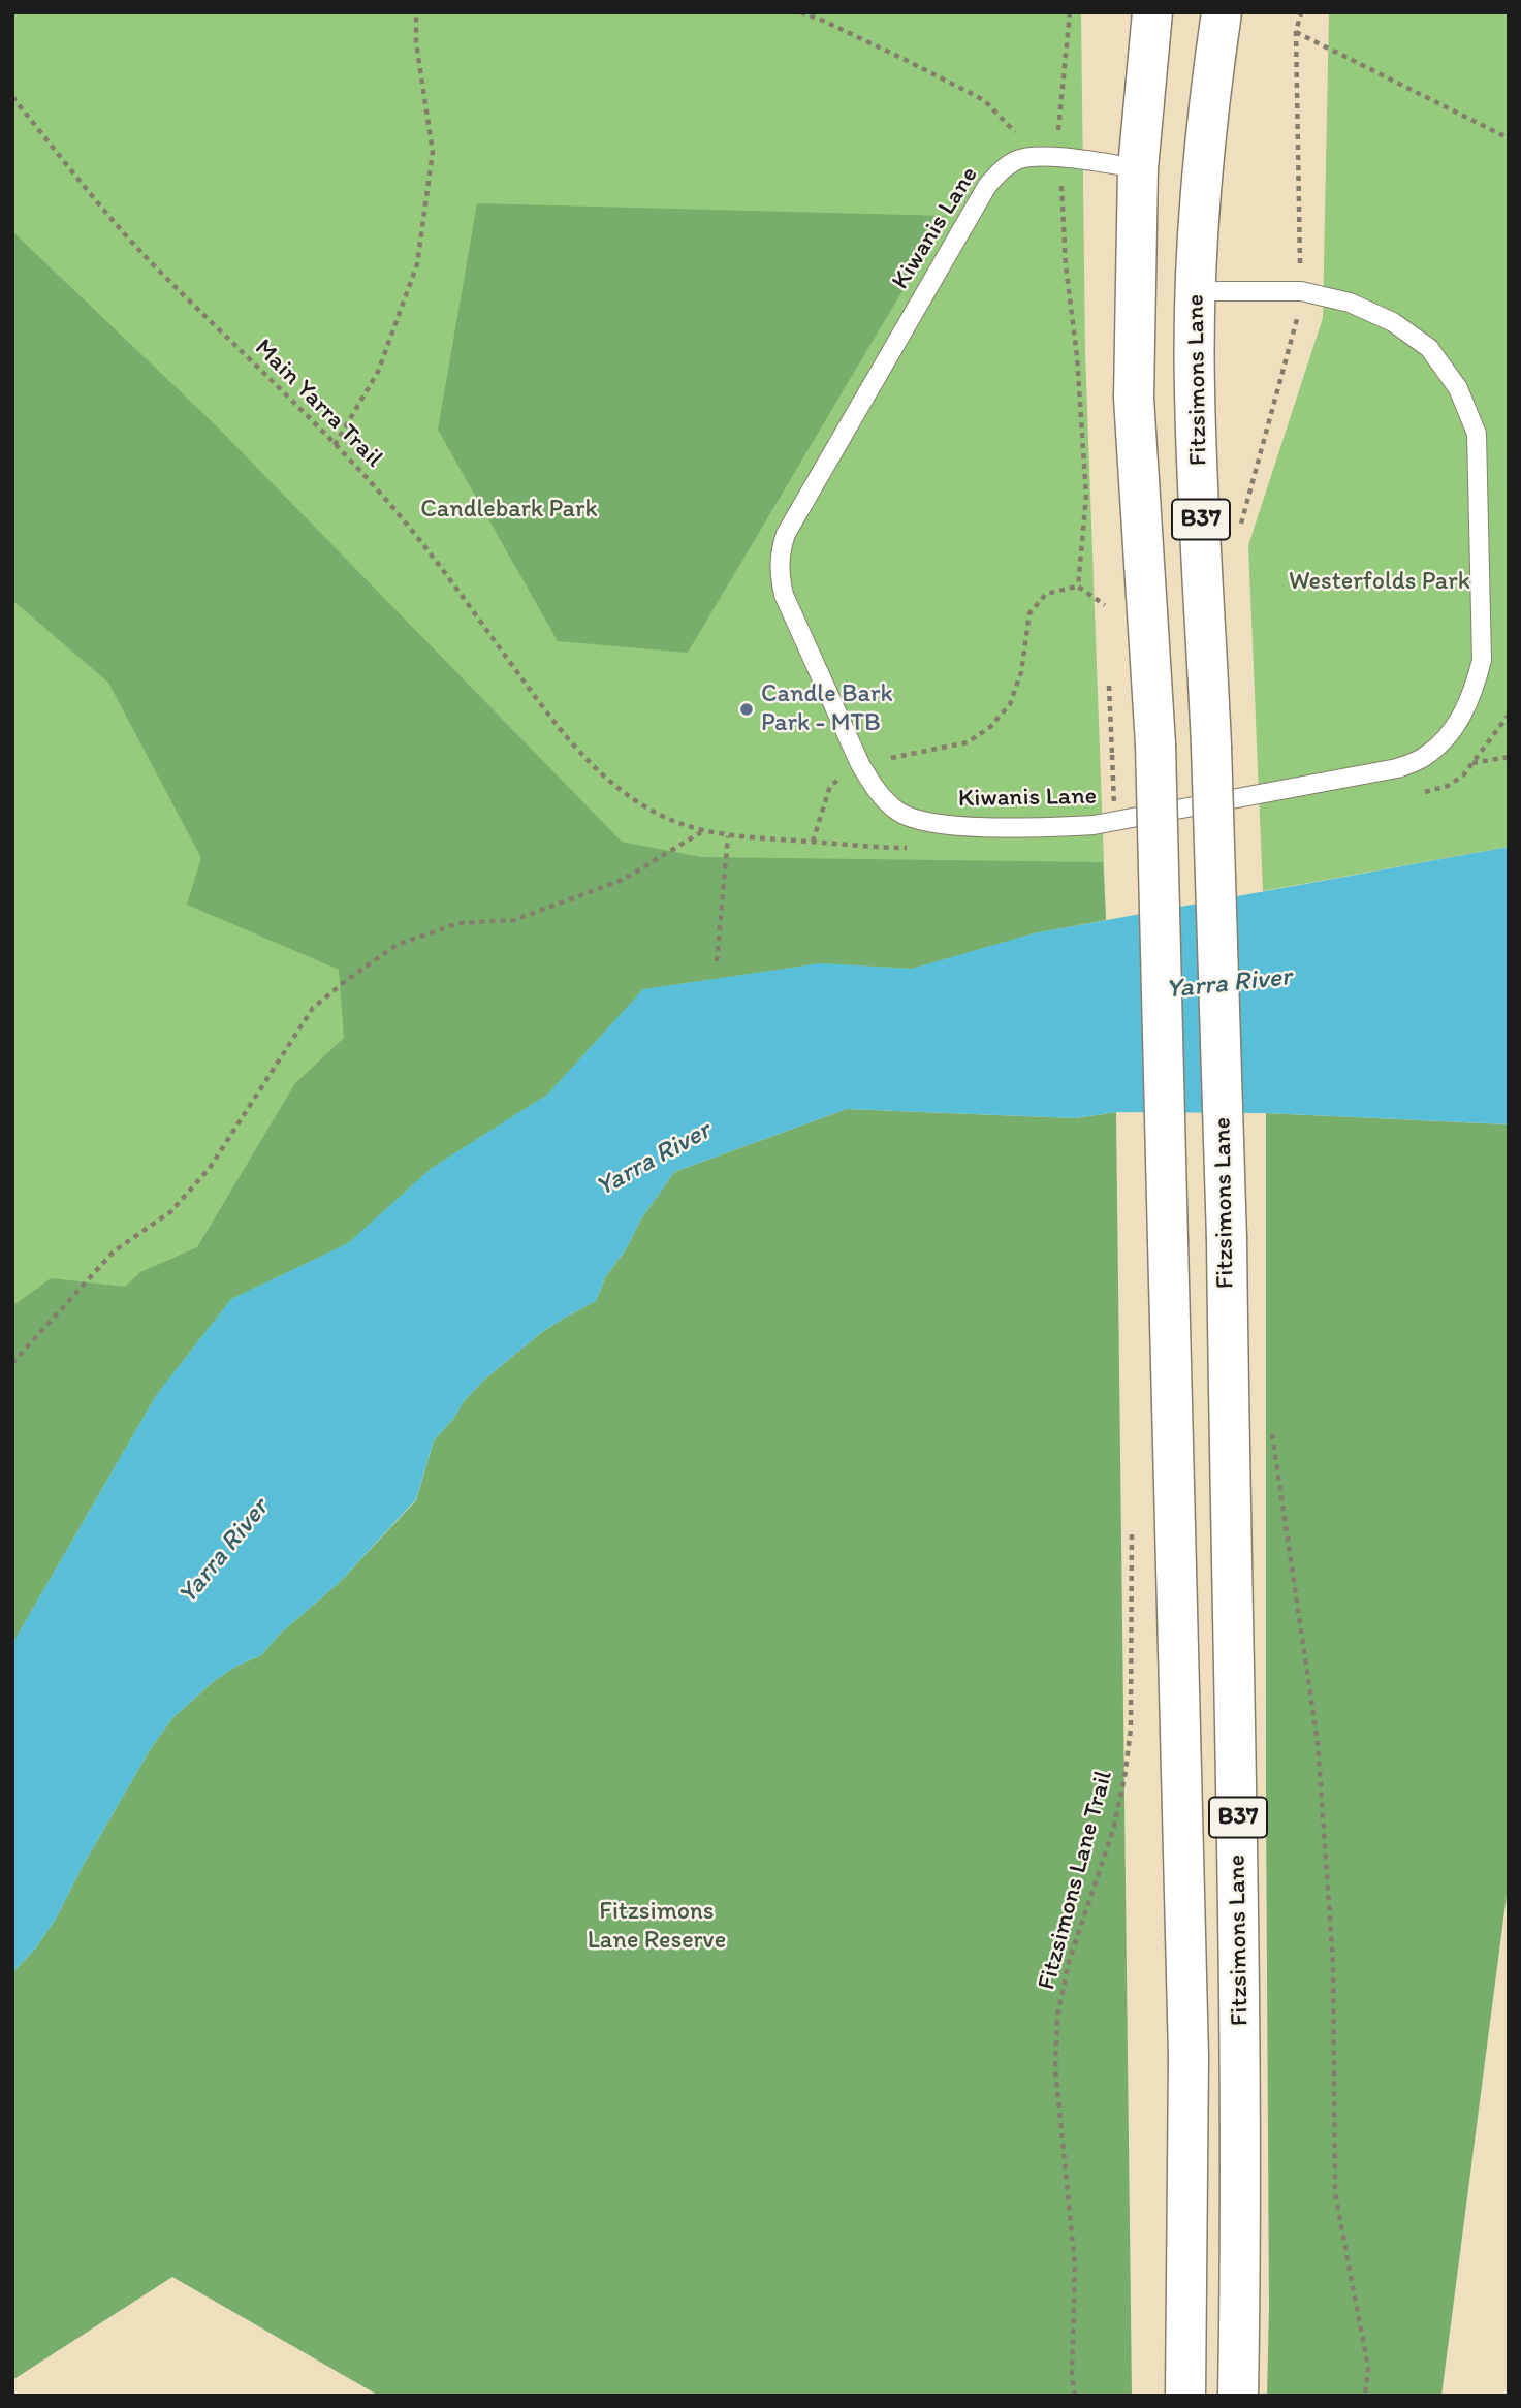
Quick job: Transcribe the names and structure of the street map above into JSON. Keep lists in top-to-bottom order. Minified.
{"streets":{"main road":["Fitzsimons Lane","B37"],"lane":["Kiwanis Lane"],"path":["Main Yarra Trail","Fitzsimons Lane Trail"]},"crossings":[["Kiwanis Lane","Fitzsimons Lane"]],"water":["Yarra River"],"parks":["Candlebark Park","Westerfolds Park","Fitzsimons Lane Reserve"],"places":["Candle Bark Park - MTB"]}
